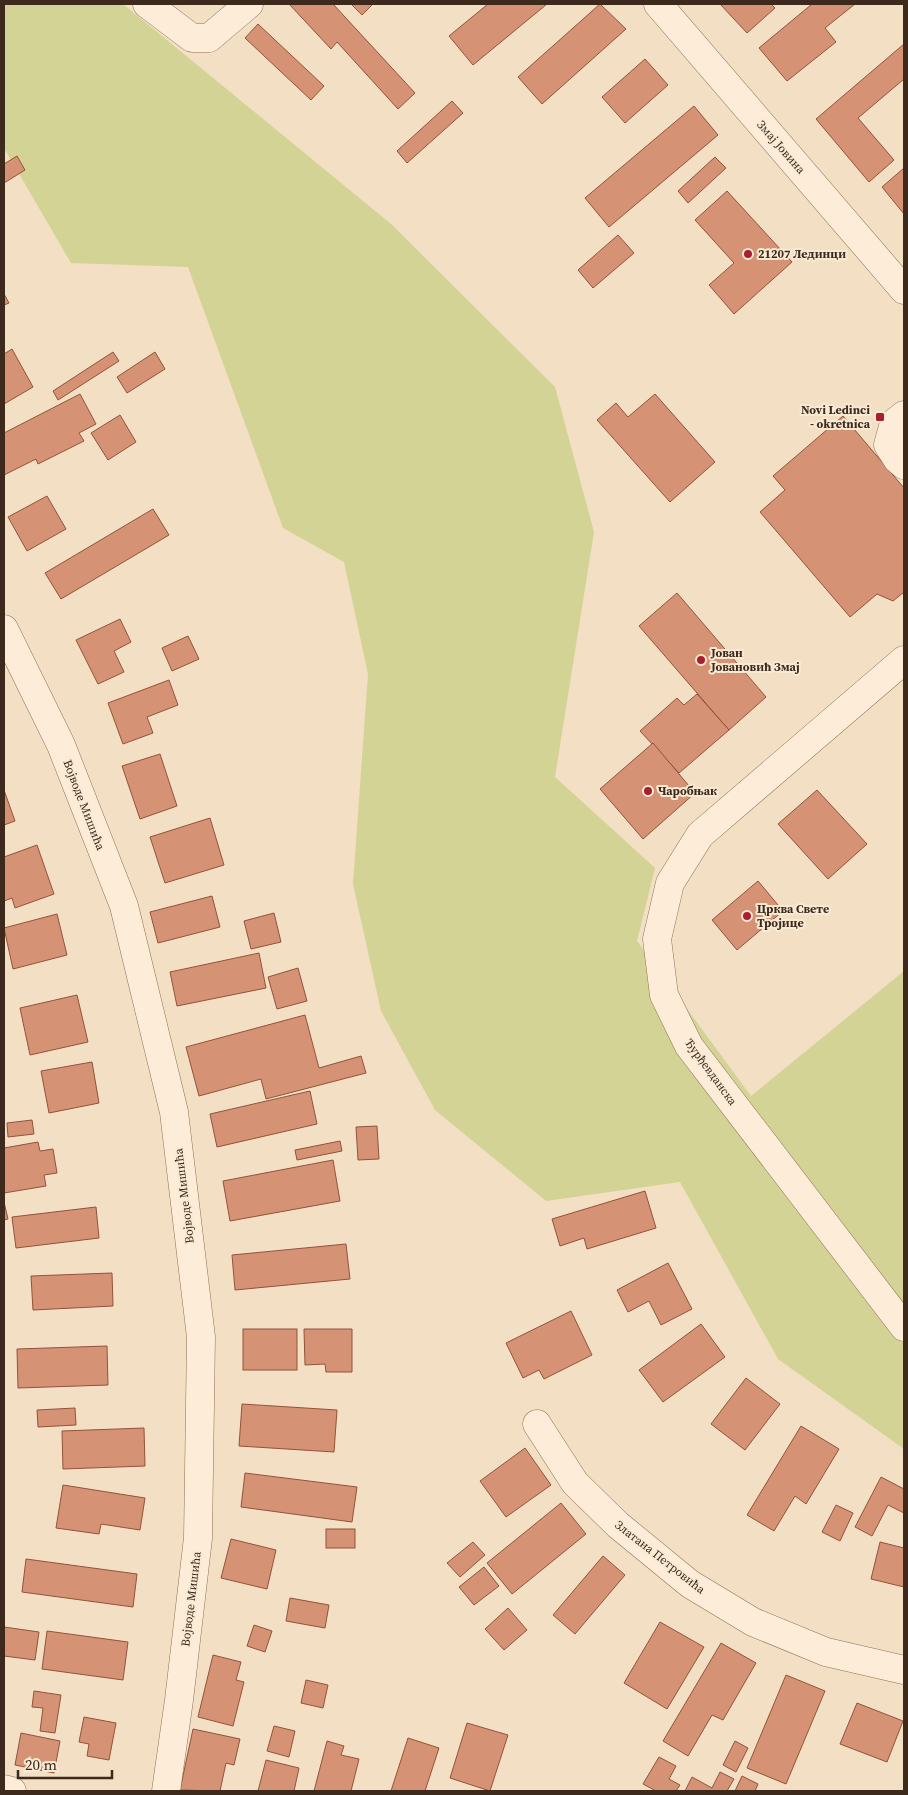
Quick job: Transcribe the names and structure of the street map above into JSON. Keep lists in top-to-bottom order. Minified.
{"streets":{"street":["Змај Јовина","Војводе Мишића","Ђурђевданска","Златана Петровића"]},"places":{"other":["21207 Лединци","Јован Јовановић Змај","Чаробњак","Црква Свете Тројице"],"transit":["Novi Ledinci - okretnica"]},"scale_bar":"20 m"}
